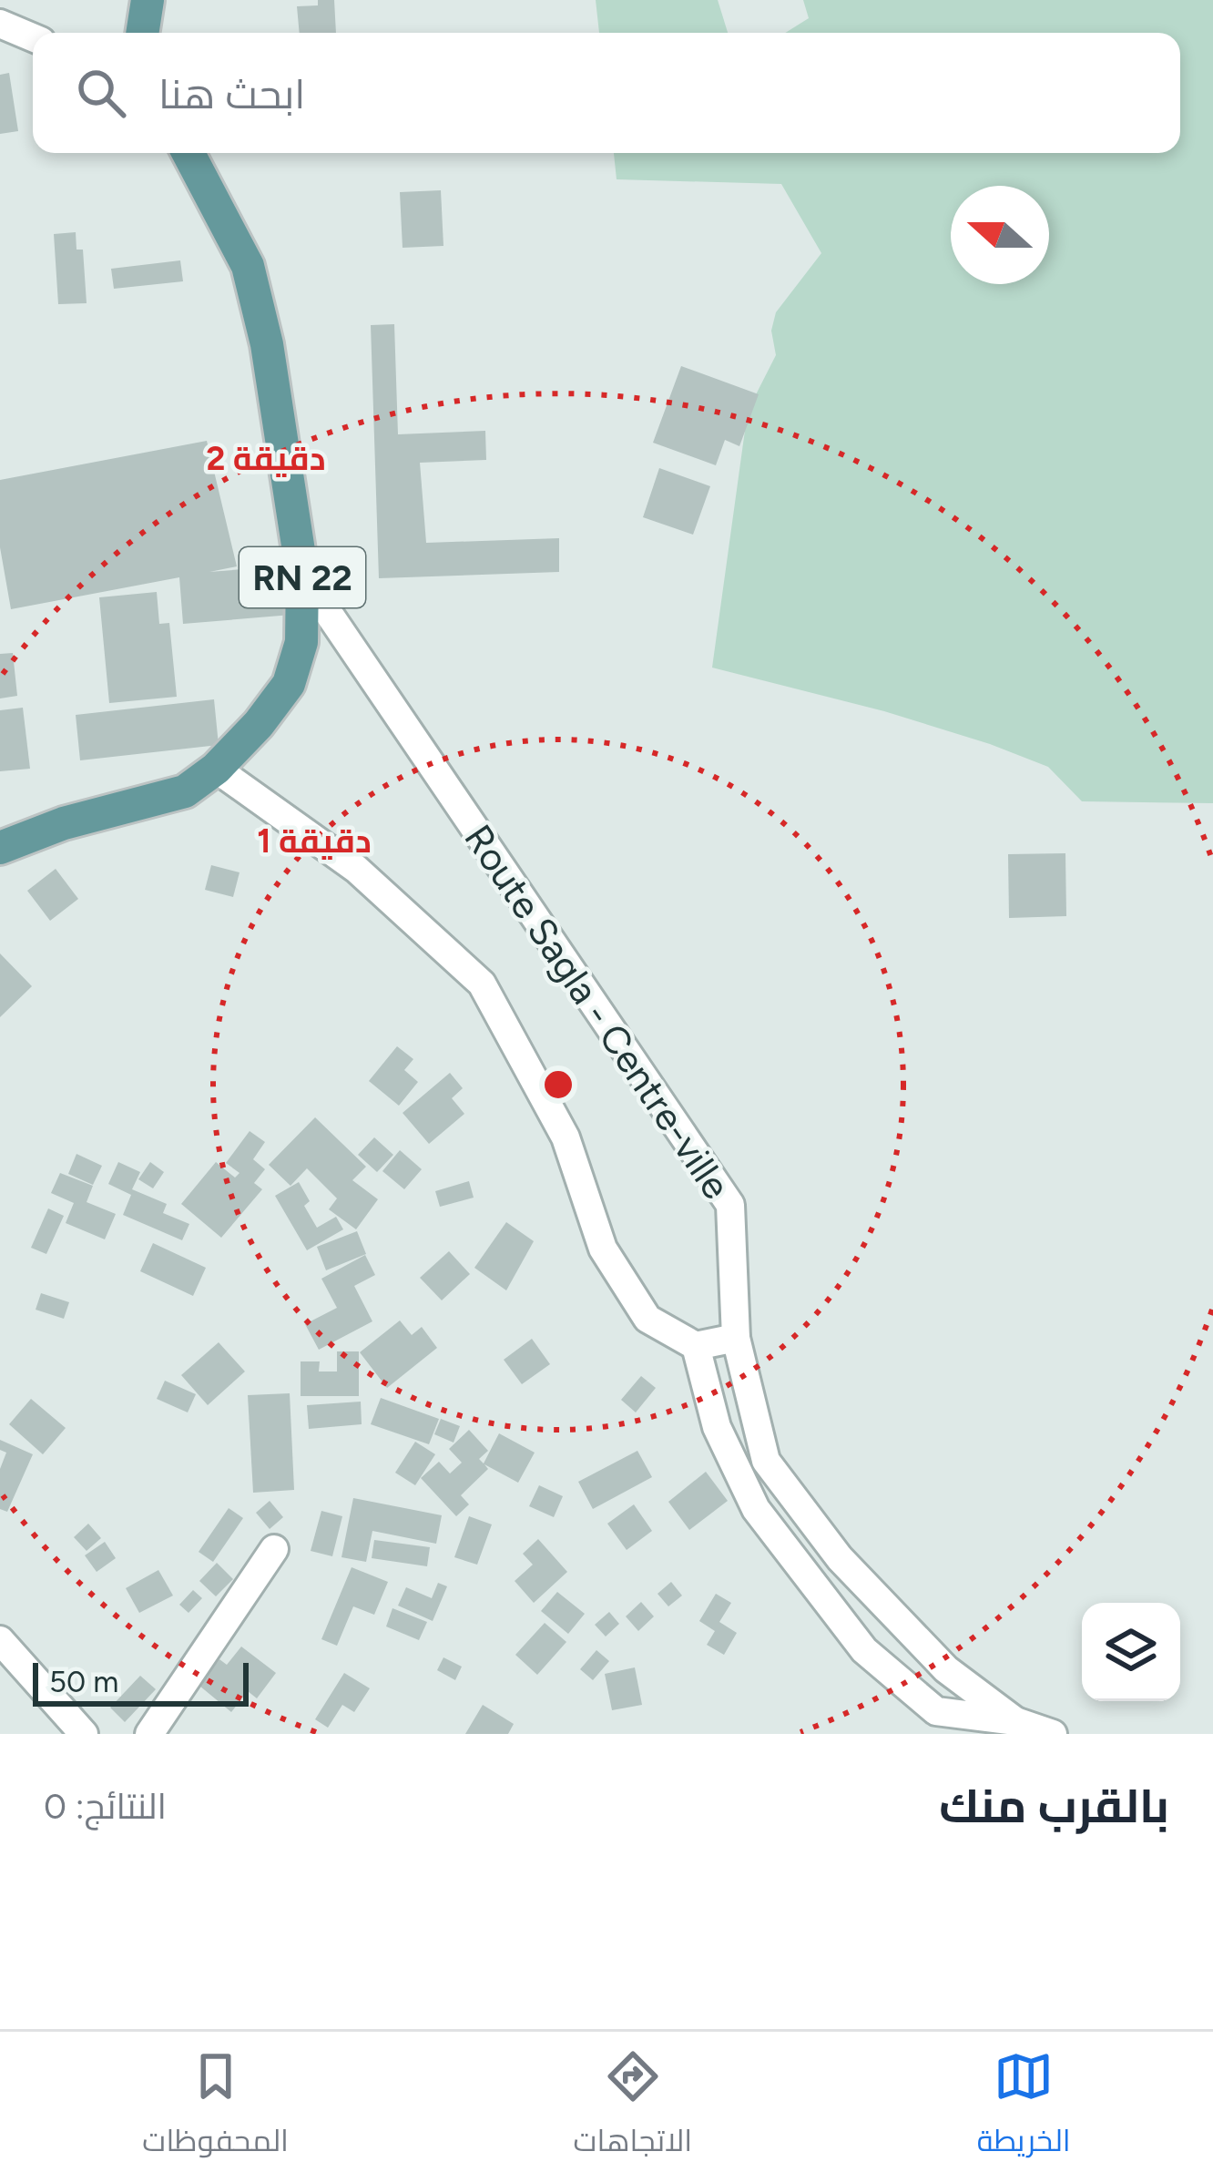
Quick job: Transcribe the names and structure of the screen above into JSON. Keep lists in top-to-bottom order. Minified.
{"streets":{"main road":["RN 22"],"street":["Route Sagla - Centre-ville"]},"crossings":[["RN 22","Route Sagla - Centre-ville"]],"scale_bar":"50 m","north":"left","page":{"search":"ابحث هنا","scale":"50 m","heading":["بالقرب منك","النتائج: 0"],"nav":["الخريطة","الاتجاهات","المحفوظات"]},"rings":["2 دقيقة","1 دقيقة"]}
